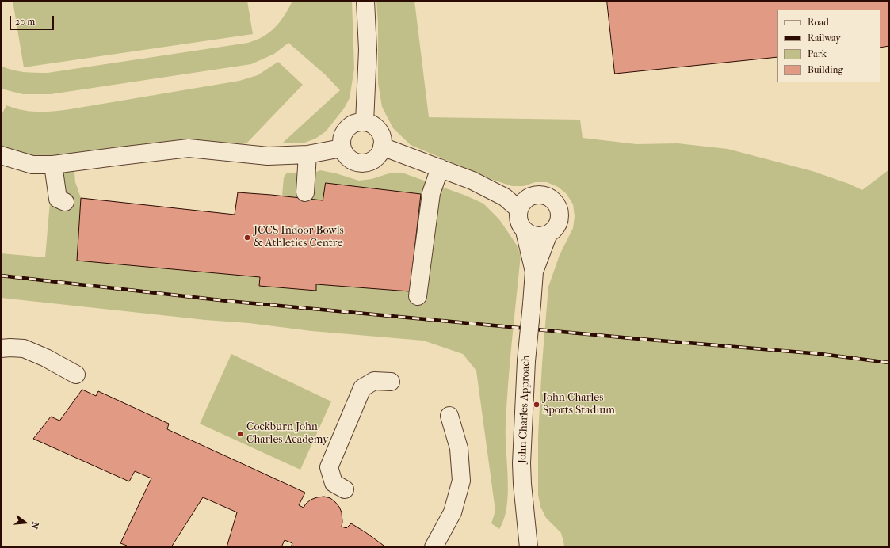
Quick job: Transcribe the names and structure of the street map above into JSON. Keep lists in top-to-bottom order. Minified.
{"streets":{"street":["John Charles Approach"]},"places":["JCCS Indoor Bowls & Athletics Centre","John Charles Sports Stadium","Cockburn John Charles Academy"],"legend":["Road","Railway","Park","Building"],"scale_bar":"20 m","north":"right"}
